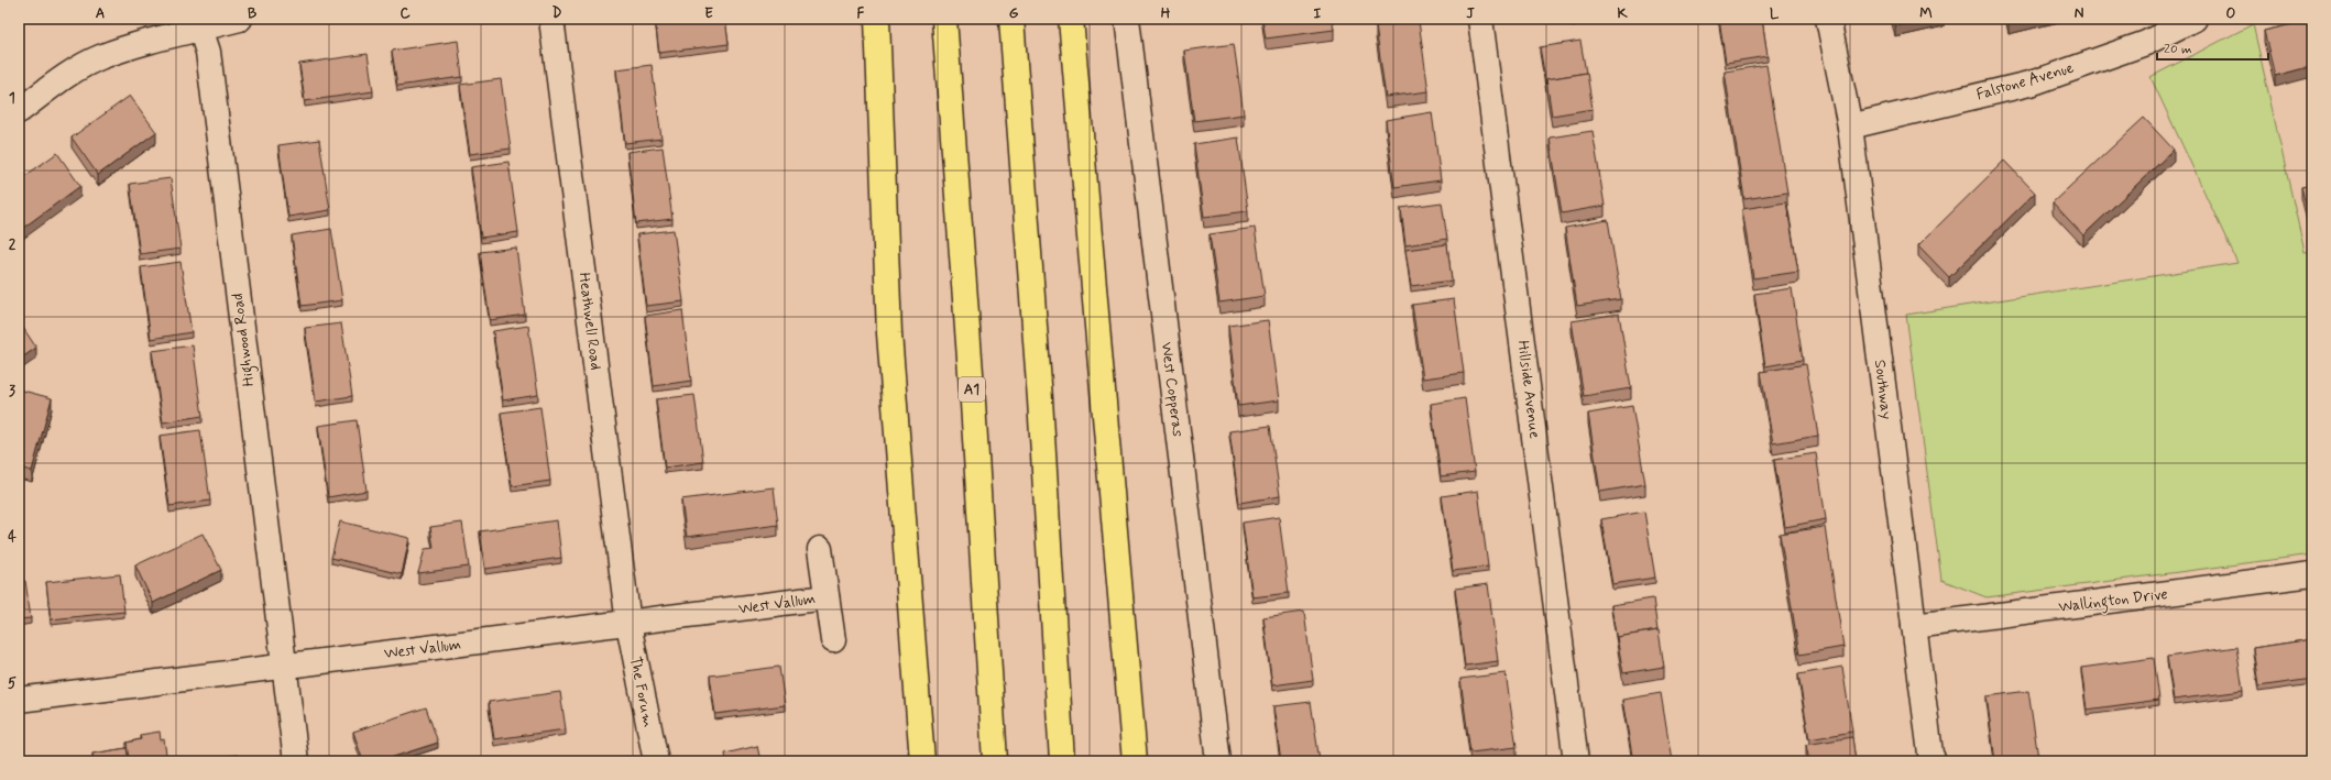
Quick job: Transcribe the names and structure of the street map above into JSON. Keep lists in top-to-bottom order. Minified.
{"streets":{"highway":["A1"],"street":["Falstone Avenue","Heathwell Road","Highwood Road","West Copperas","Hillside Avenue","Southway","Wallington Drive","West Vallum","The Forum"]},"crossings":[["Falstone Avenue","Southway"],["Heathwell Road","West Vallum"],["Heathwell Road","The Forum"],["Highwood Road","West Vallum"],["Southway","Wallington Drive"],["West Vallum","The Forum"]],"scale_bar":"20 m","grid":{"columns":["A","B","C","D","E","F","G","H","I","J","K","L","M","N","O"],"rows":["1","2","3","4","5"]}}
